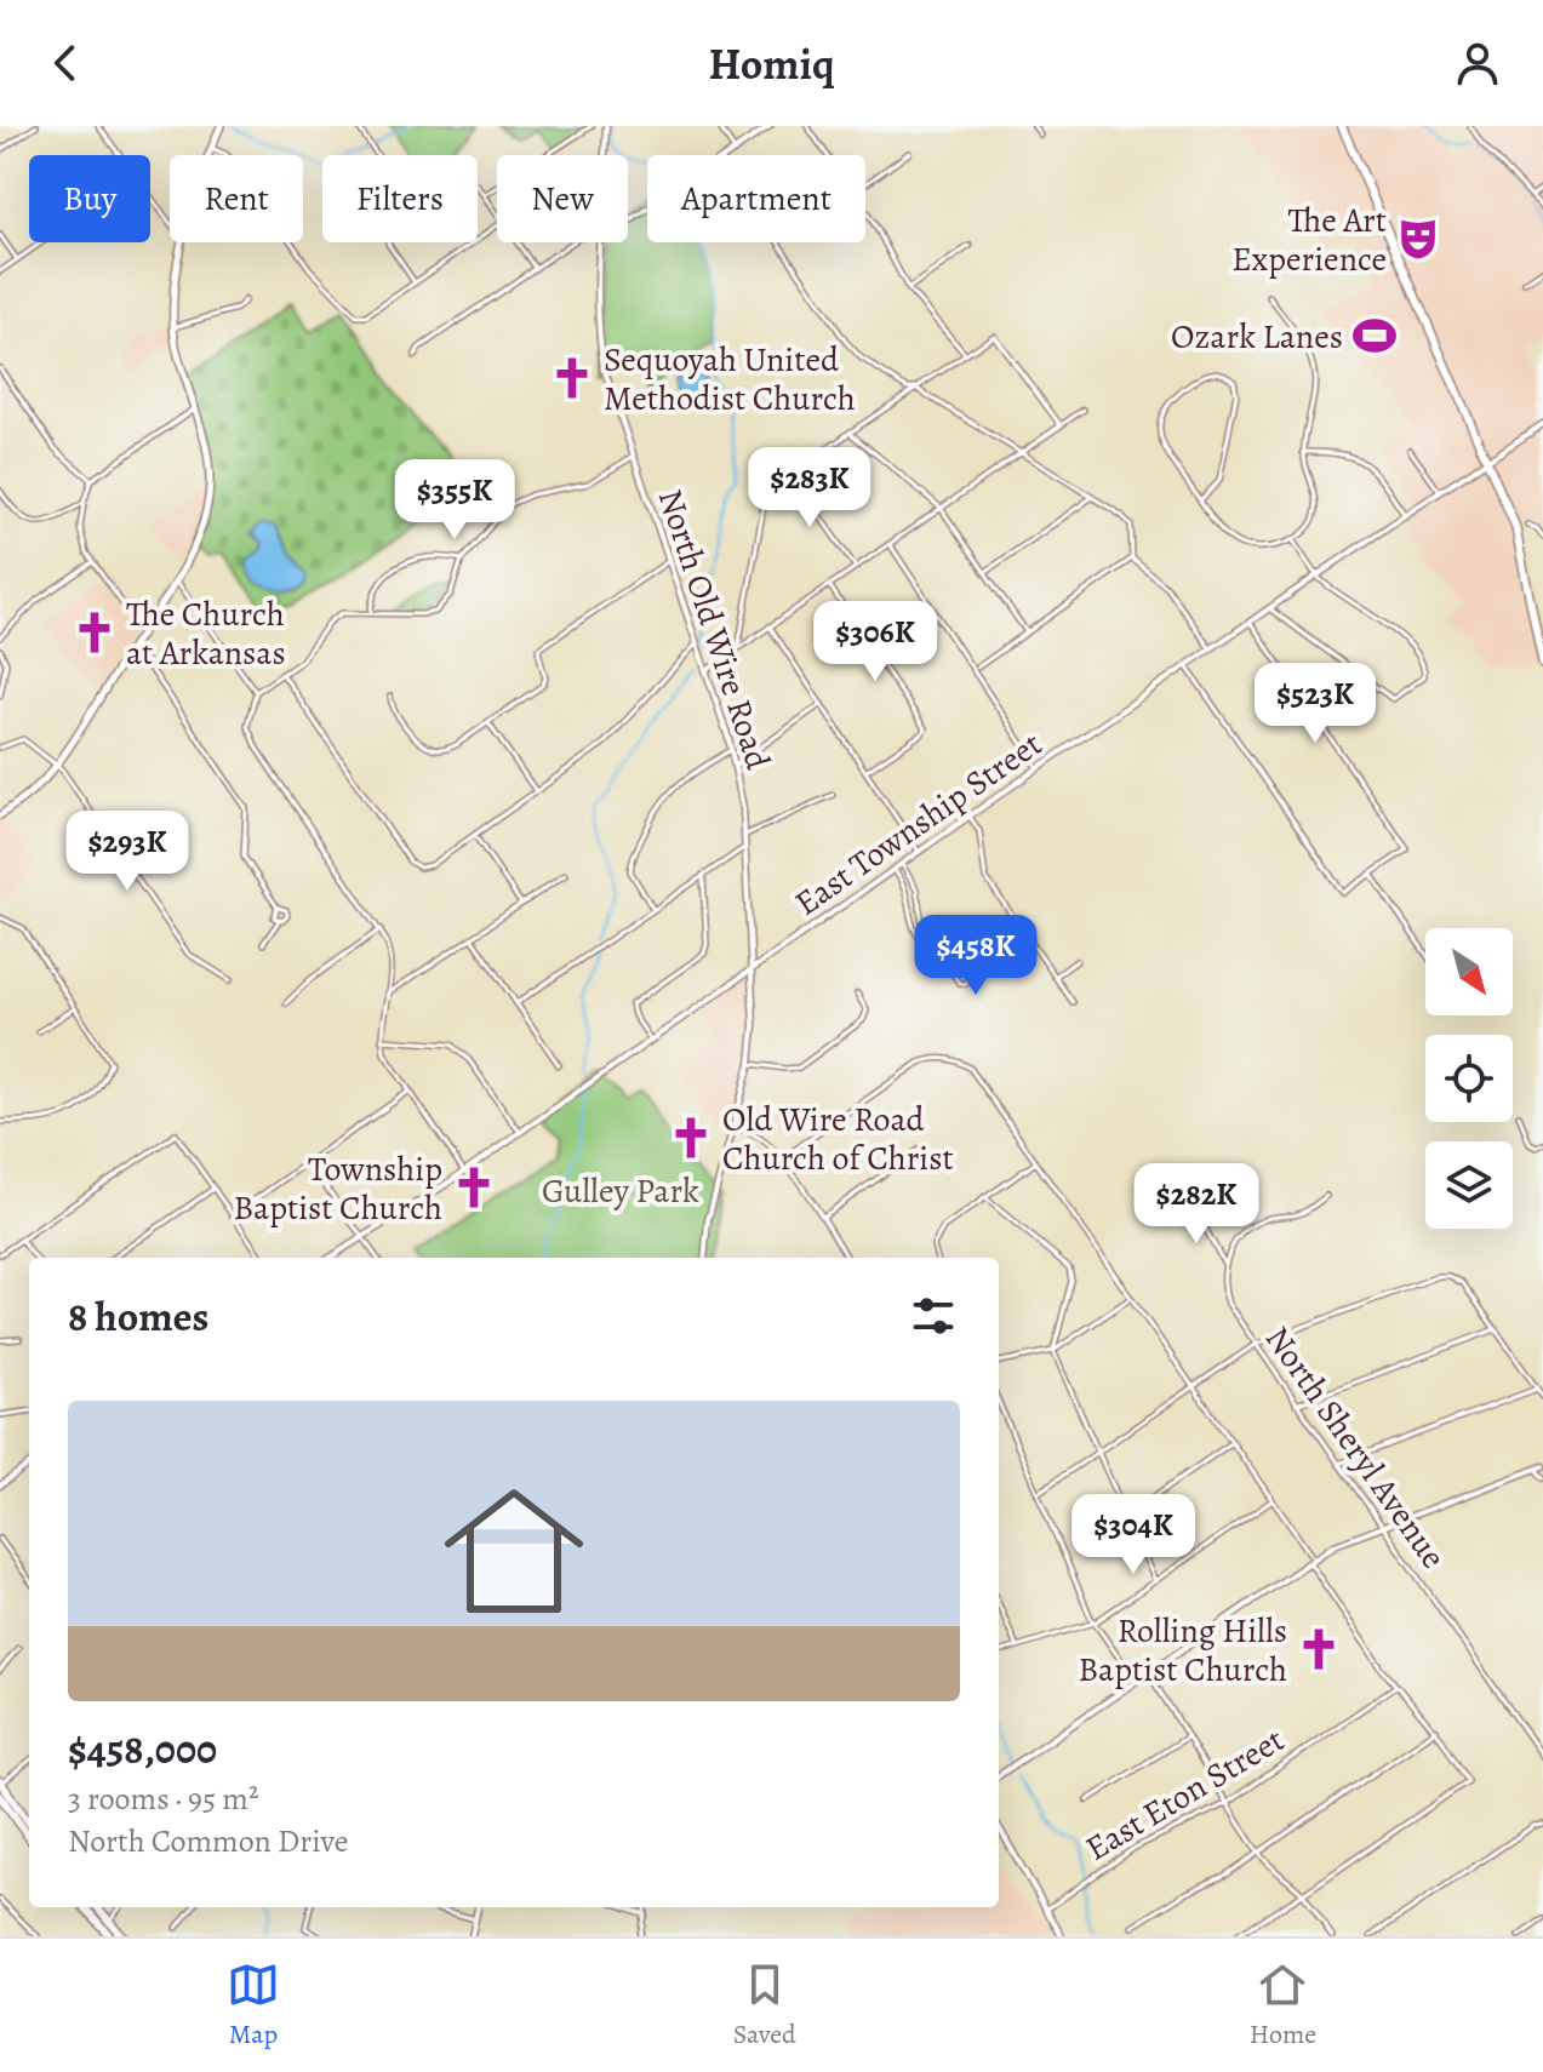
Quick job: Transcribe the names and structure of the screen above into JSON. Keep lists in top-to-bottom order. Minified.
{"streets":{"street":["North Old Wire Road","East Township Street","North Sheryl Avenue","East Eton Street"]},"crossings":[["North Old Wire Road","East Township Street"]],"parks":["Gulley Park"],"places":{"theatre":["The Art Experience"],"sports":["Ozark Lanes"],"church":["Sequoyah United Methodist Church","The Church at Arkansas","Old Wire Road Church of Christ","Township Baptist Church","Rolling Hills Baptist Church"]},"north":"bottom right","page":{"header":"Homiq","chip":["Buy","Rent","Filters","New","Apartment"],"price":["$283K","$355K","$306K","$523K","$293K","$458K","$282K","$304K"],"heading":"8 homes","list":[{"name":"$458,000","note":"3 rooms · 95 m² · North Common Drive"}],"tabs":["Map","Saved","Home"]}}
